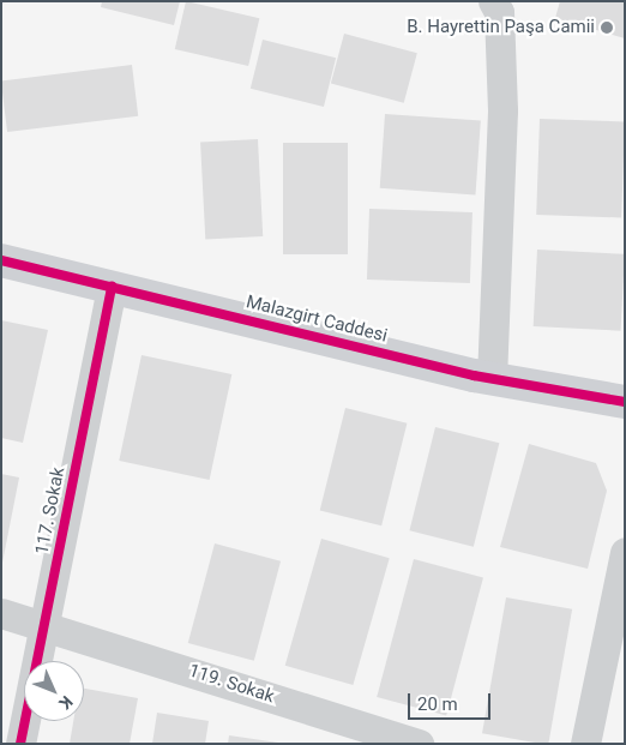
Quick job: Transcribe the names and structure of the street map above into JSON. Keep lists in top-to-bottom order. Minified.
{"streets":{"street":["Malazgirt Caddesi","117. Sokak","119. Sokak"]},"crossings":[["Malazgirt Caddesi","117. Sokak"],["117. Sokak","119. Sokak"]],"places":["B. Hayrettin Paşa Camii"],"scale_bar":"20 m","north":"bottom right"}
